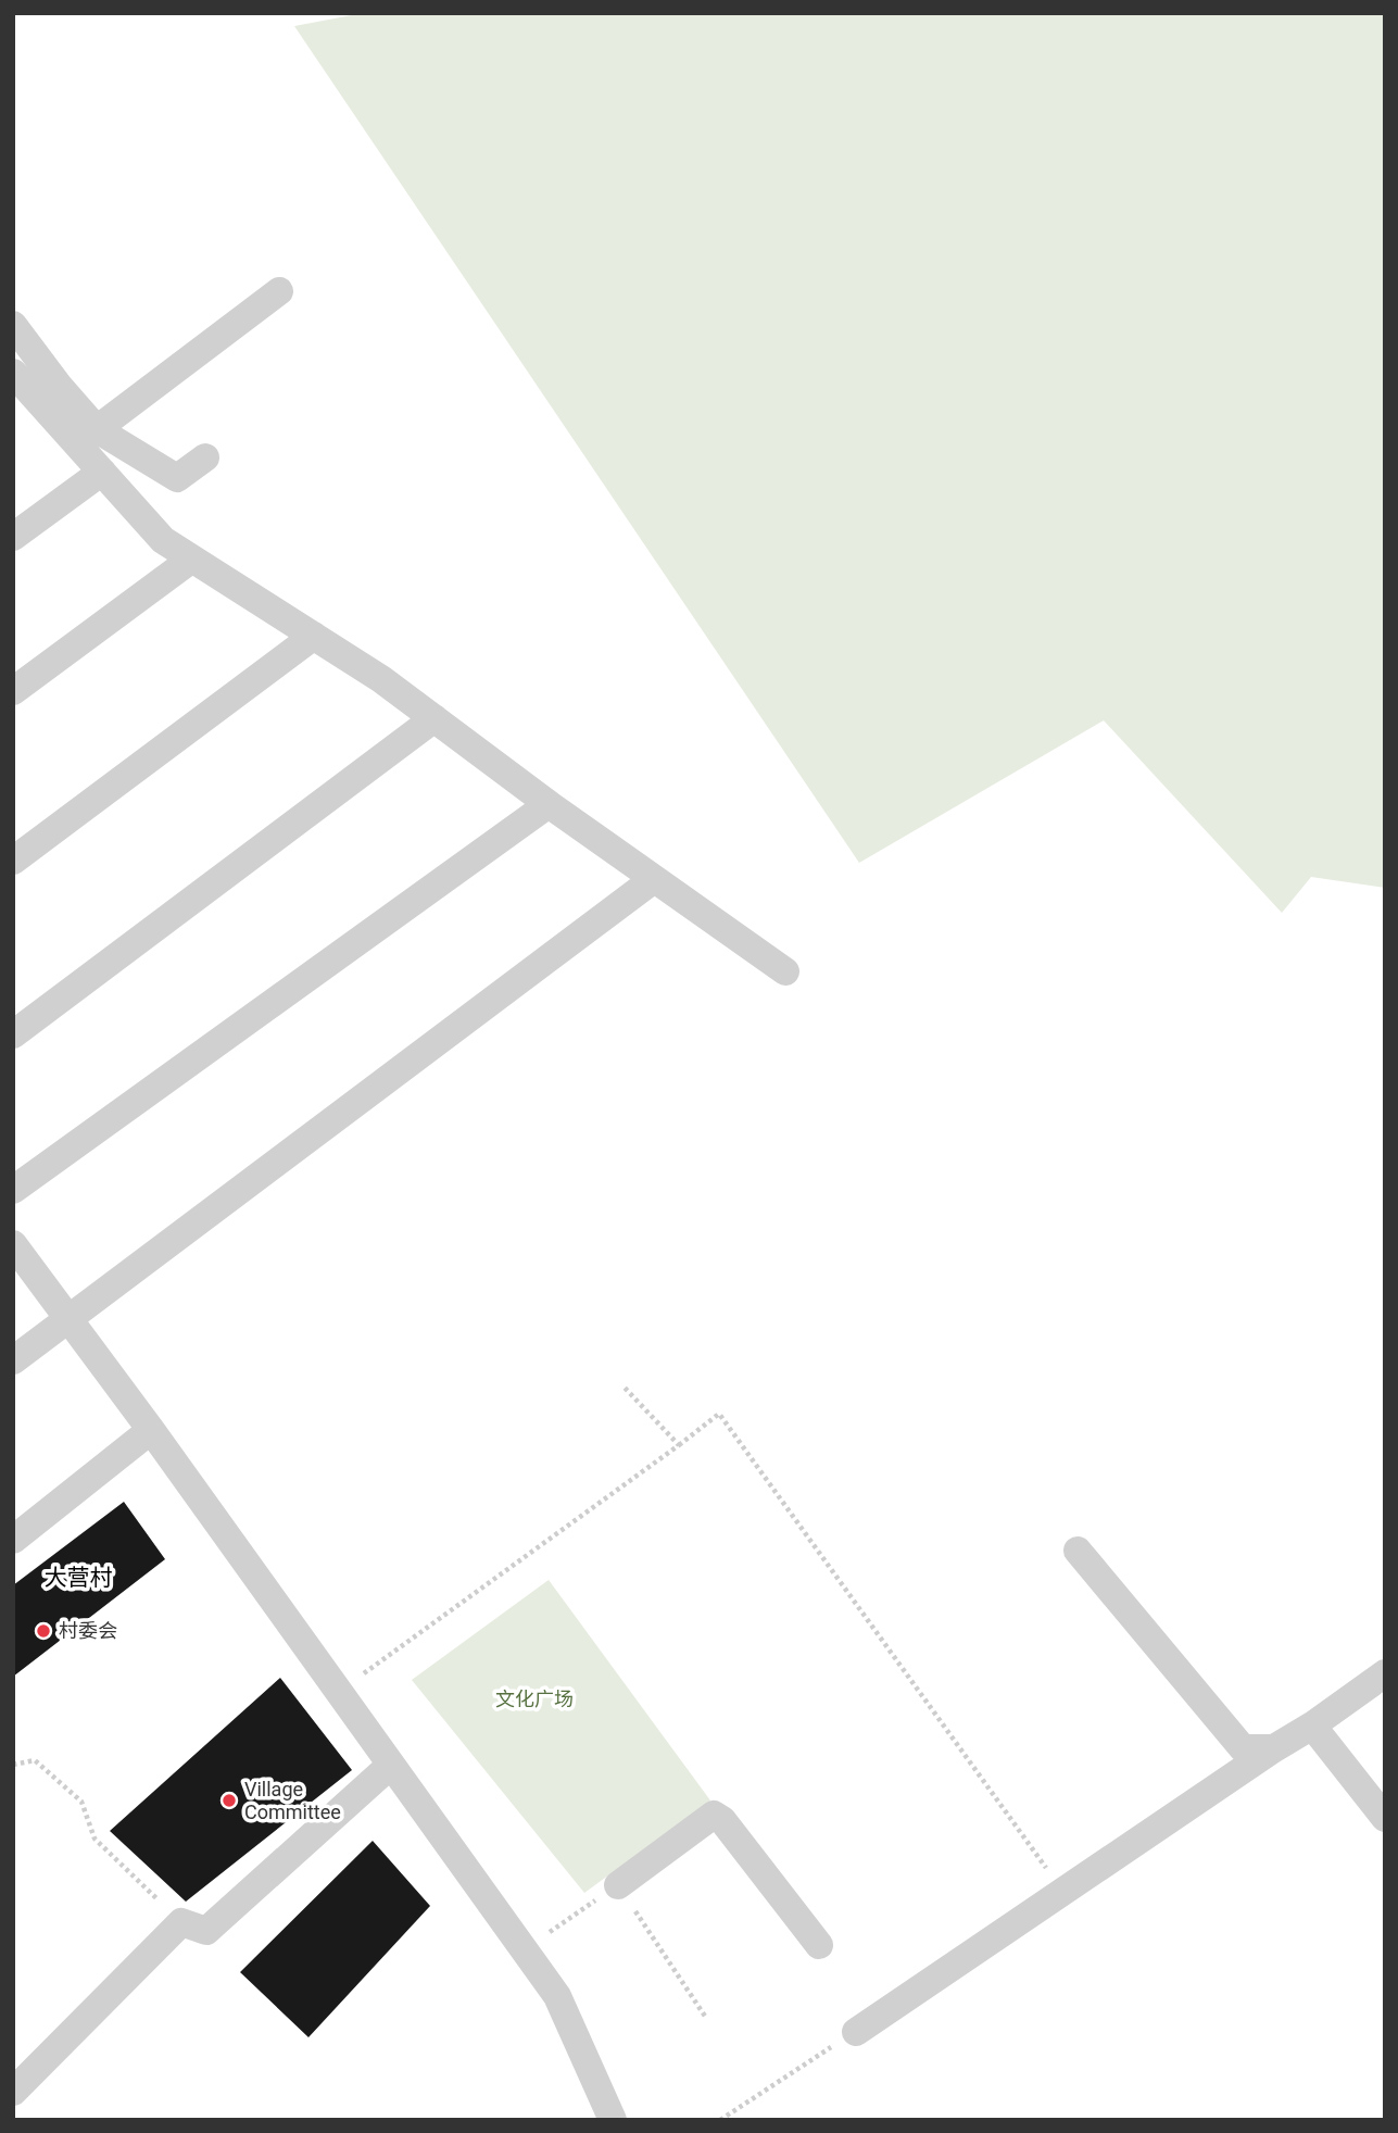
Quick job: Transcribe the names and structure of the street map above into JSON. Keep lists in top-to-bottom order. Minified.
{"districts":["大营村"],"parks":["文化广场"],"places":["村委会","Village Committee"]}
